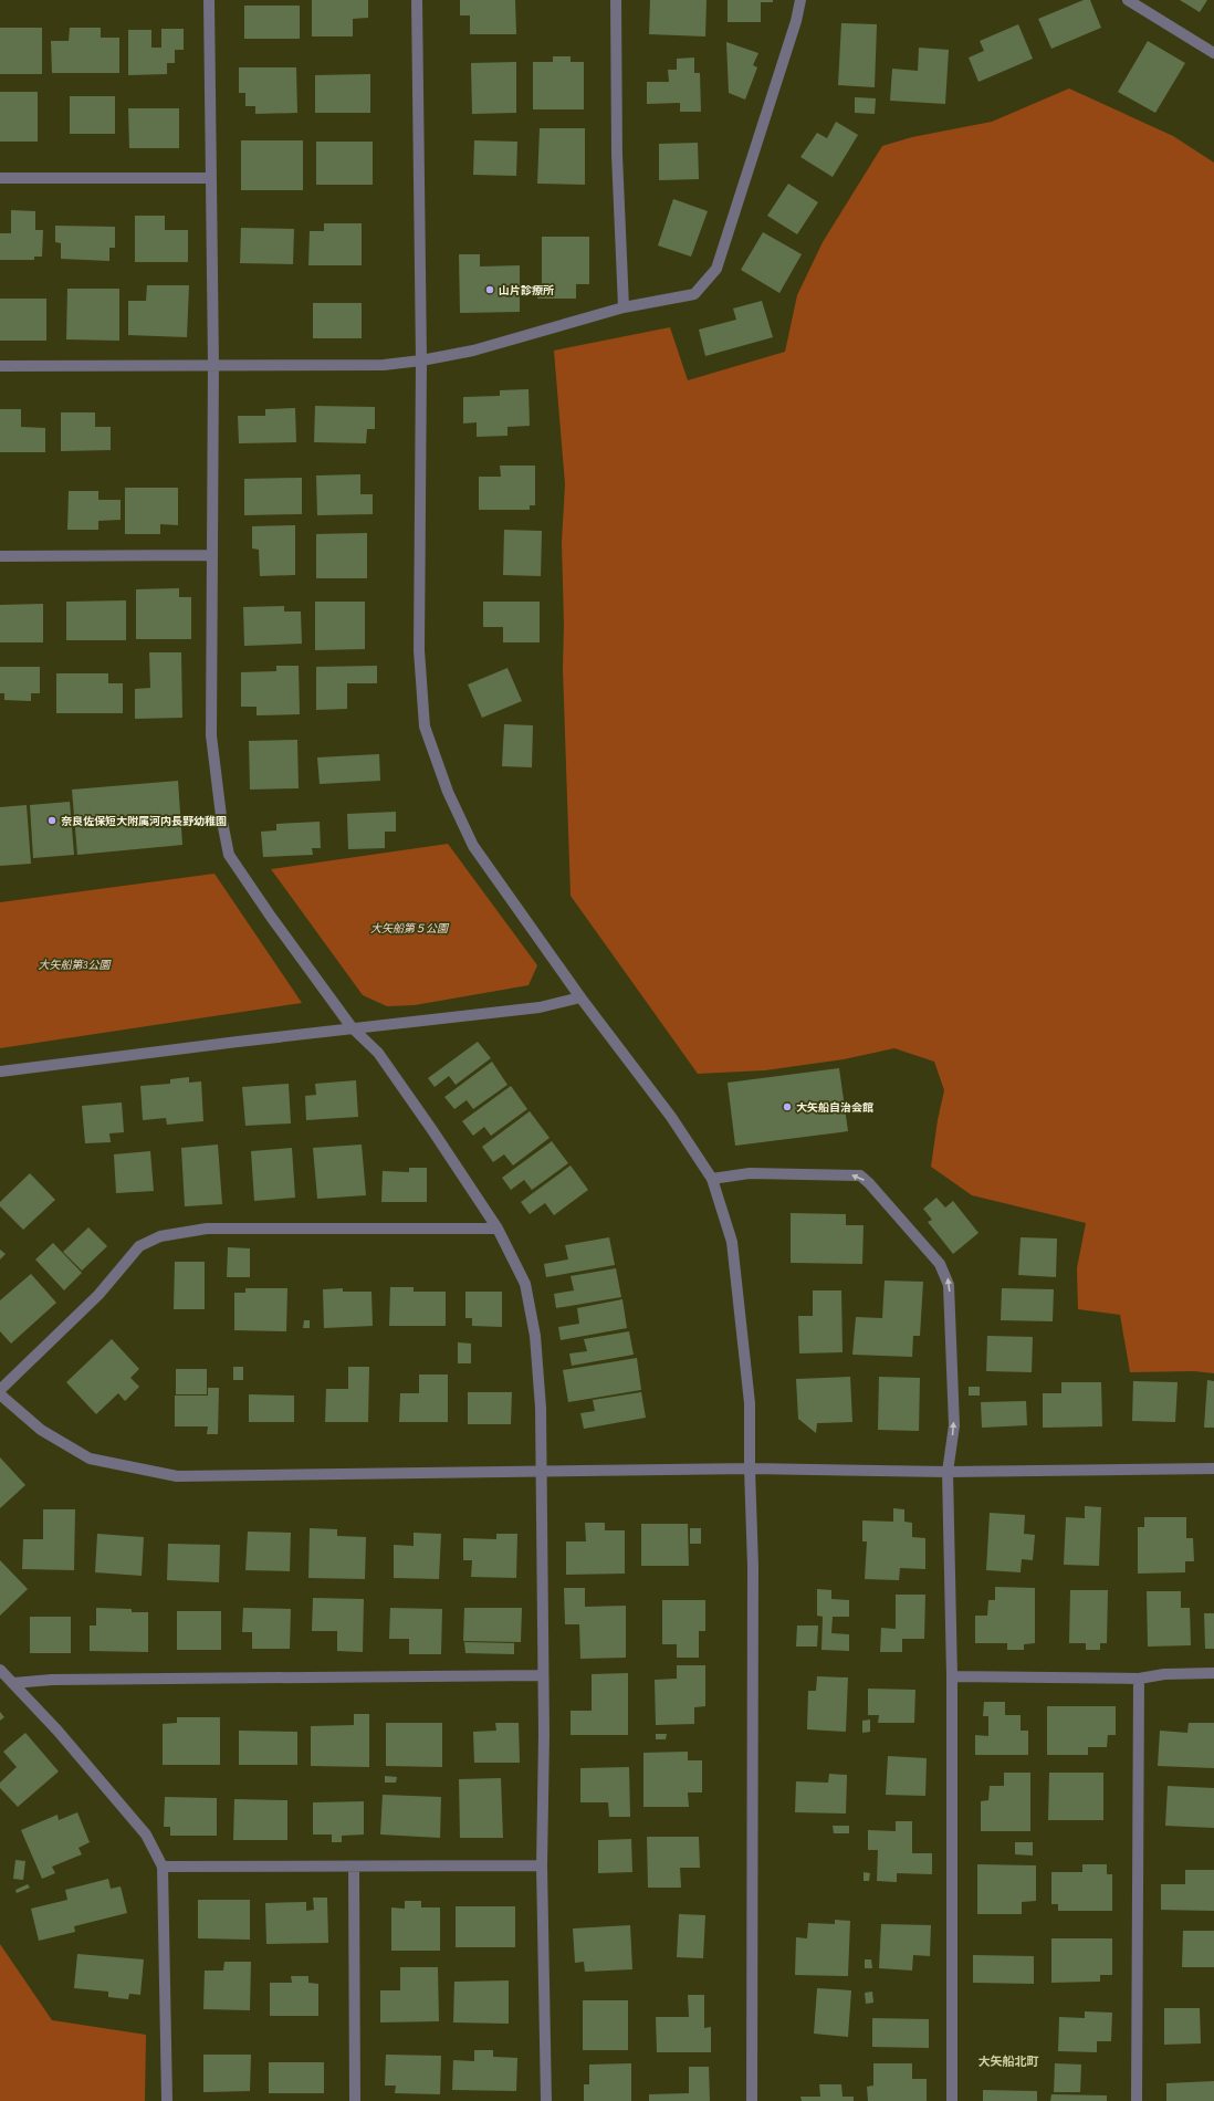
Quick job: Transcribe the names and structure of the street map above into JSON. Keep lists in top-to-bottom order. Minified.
{"districts":["大矢船北町"],"parks":["大矢船第５公園","大矢船第3公園"],"places":["山片診療所","奈良佐保短大附属河内長野幼稚園","大矢船自治会館"]}
